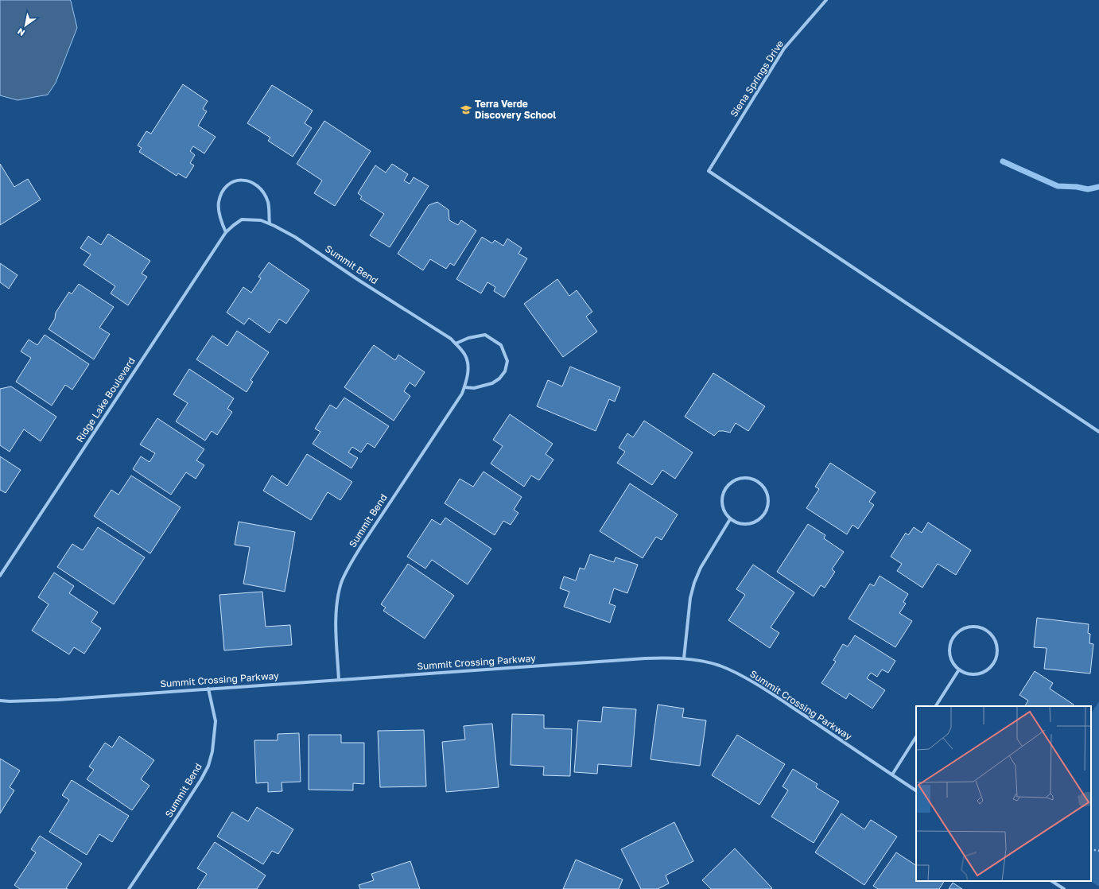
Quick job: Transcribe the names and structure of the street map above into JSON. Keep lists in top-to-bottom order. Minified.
{"streets":{"street":["Siena Springs Drive","Summit Bend","Ridge Lake Boulevard","Summit Crossing Parkway"]},"crossings":[["Summit Bend","Ridge Lake Boulevard"],["Summit Bend","Summit Crossing Parkway"]],"places":{"school or university":["Terra Verde Discovery School"]},"north":"bottom left"}
